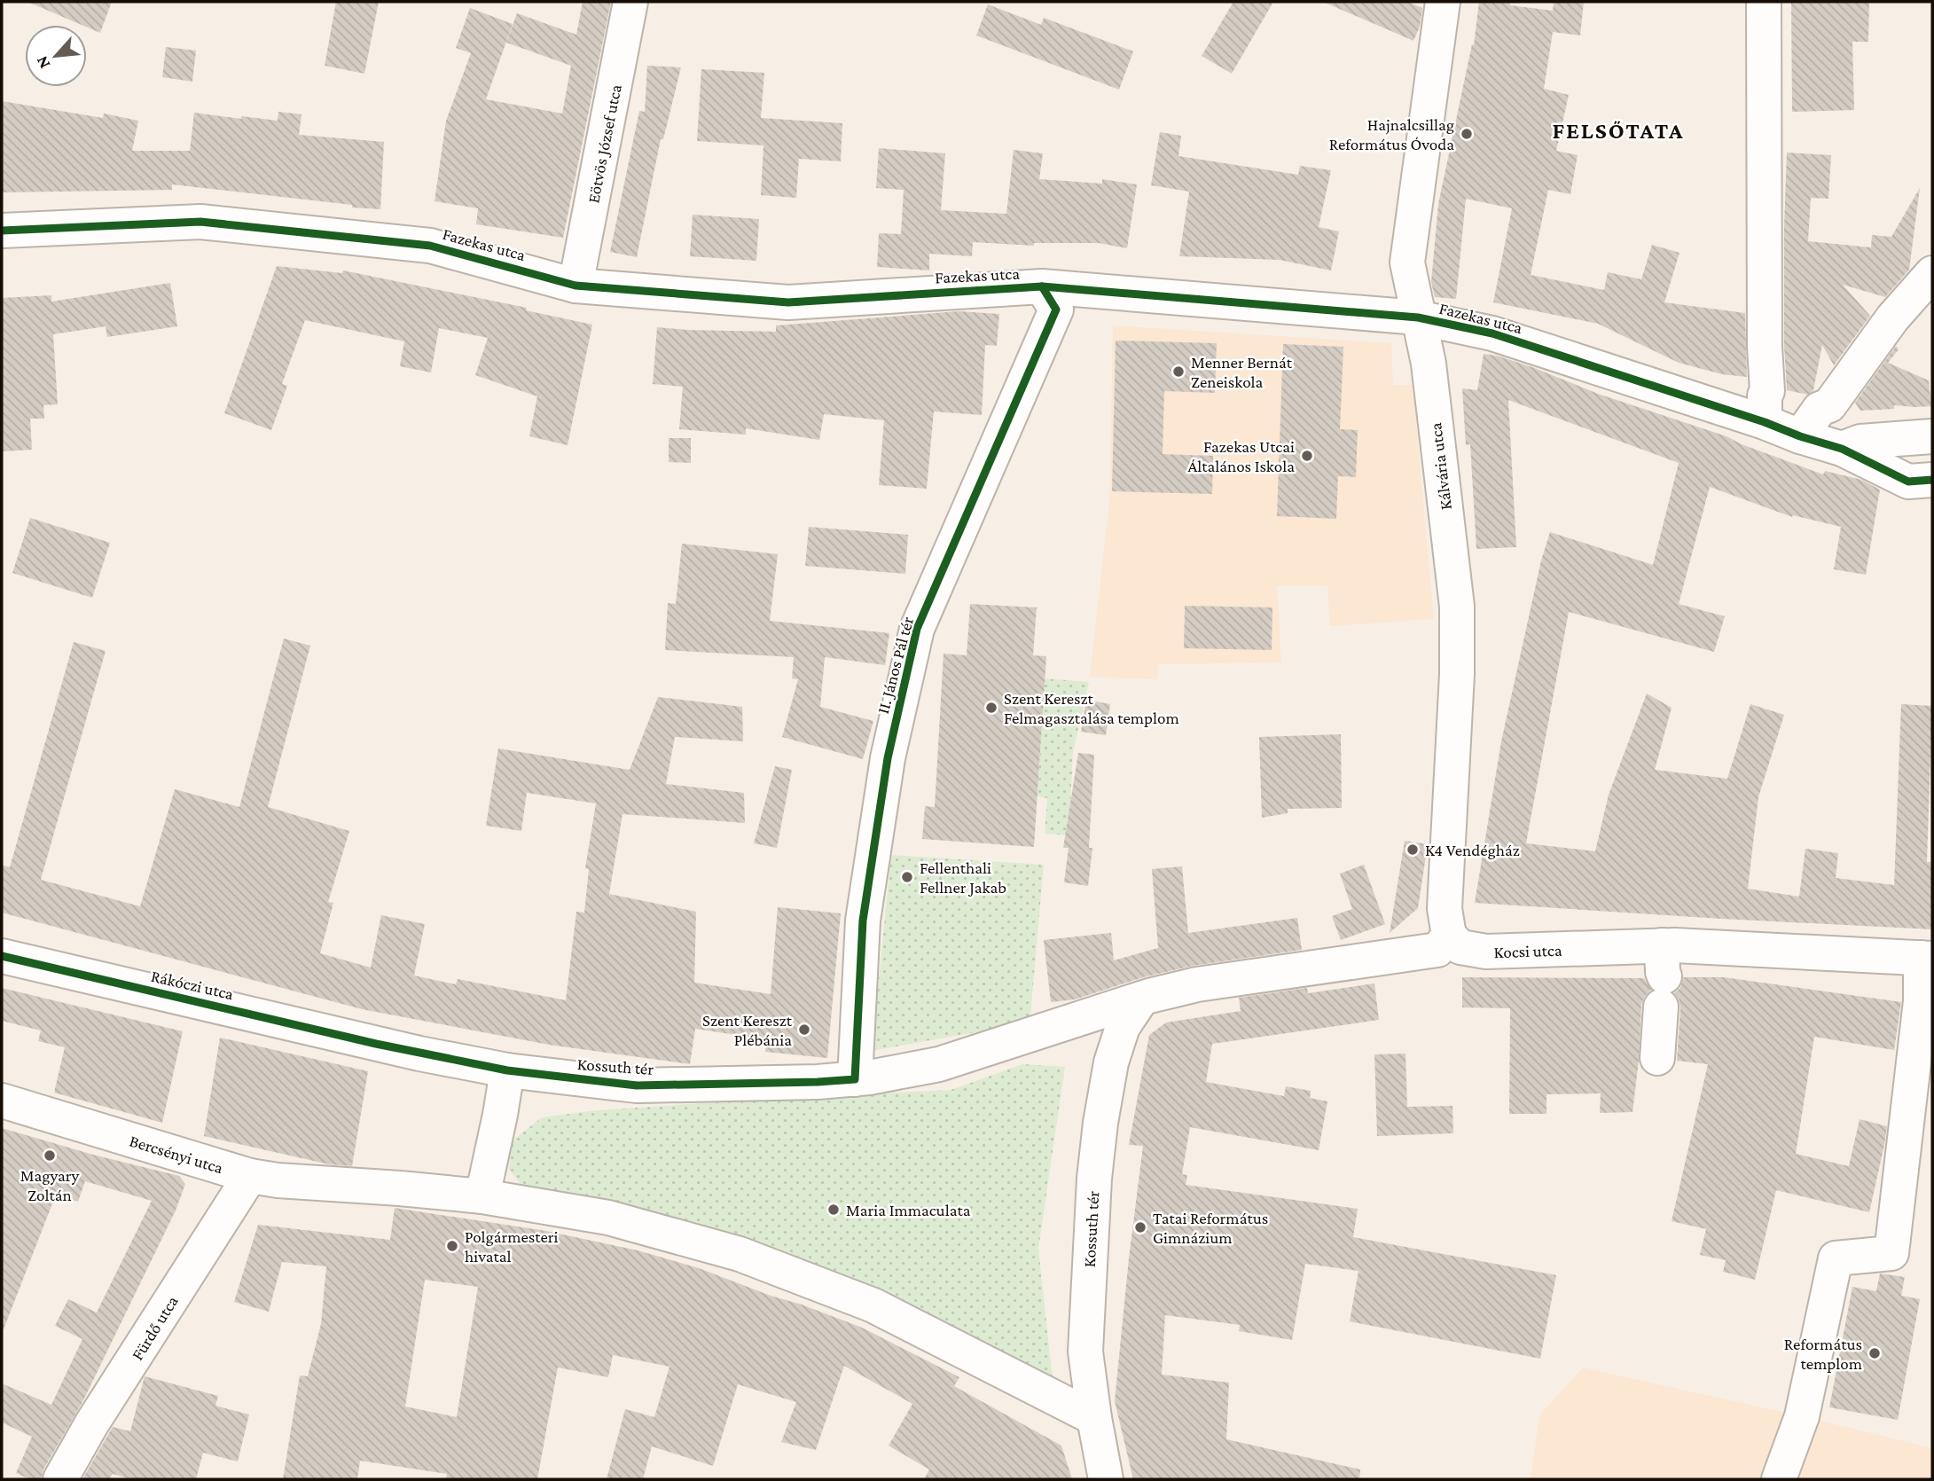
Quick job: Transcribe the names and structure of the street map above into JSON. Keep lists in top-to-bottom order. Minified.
{"streets":{"street":["Eötvös József utca","Fazekas utca","Kálvária utca","II. János Pál tér","Kocsi utca","Rákóczi utca","Kossuth tér","Bercsényi utca","Fürdő utca"]},"crossings":[["Eötvös József utca","Fazekas utca"],["Fazekas utca","Kálvária utca"],["Fazekas utca","II. János Pál tér"],["Kálvária utca","Kocsi utca"],["II. János Pál tér","Kossuth tér"],["Rákóczi utca","Kossuth tér"],["Bercsényi utca","Fürdő utca"]],"districts":["FELSŐTATA"],"places":["Hajnalcsillag Református Óvoda","Menner Bernát Zeneiskola","Fazekas Utcai Általános Iskola","Szent Kereszt Felmagasztalása templom","K4 Vendégház","Fellenthali Fellner Jakab","Szent Kereszt Plébánia","Magyary Zoltán","Maria Immaculata","Tatai Református Gimnázium","Polgármesteri hivatal","Református templom"],"north":"bottom left"}
